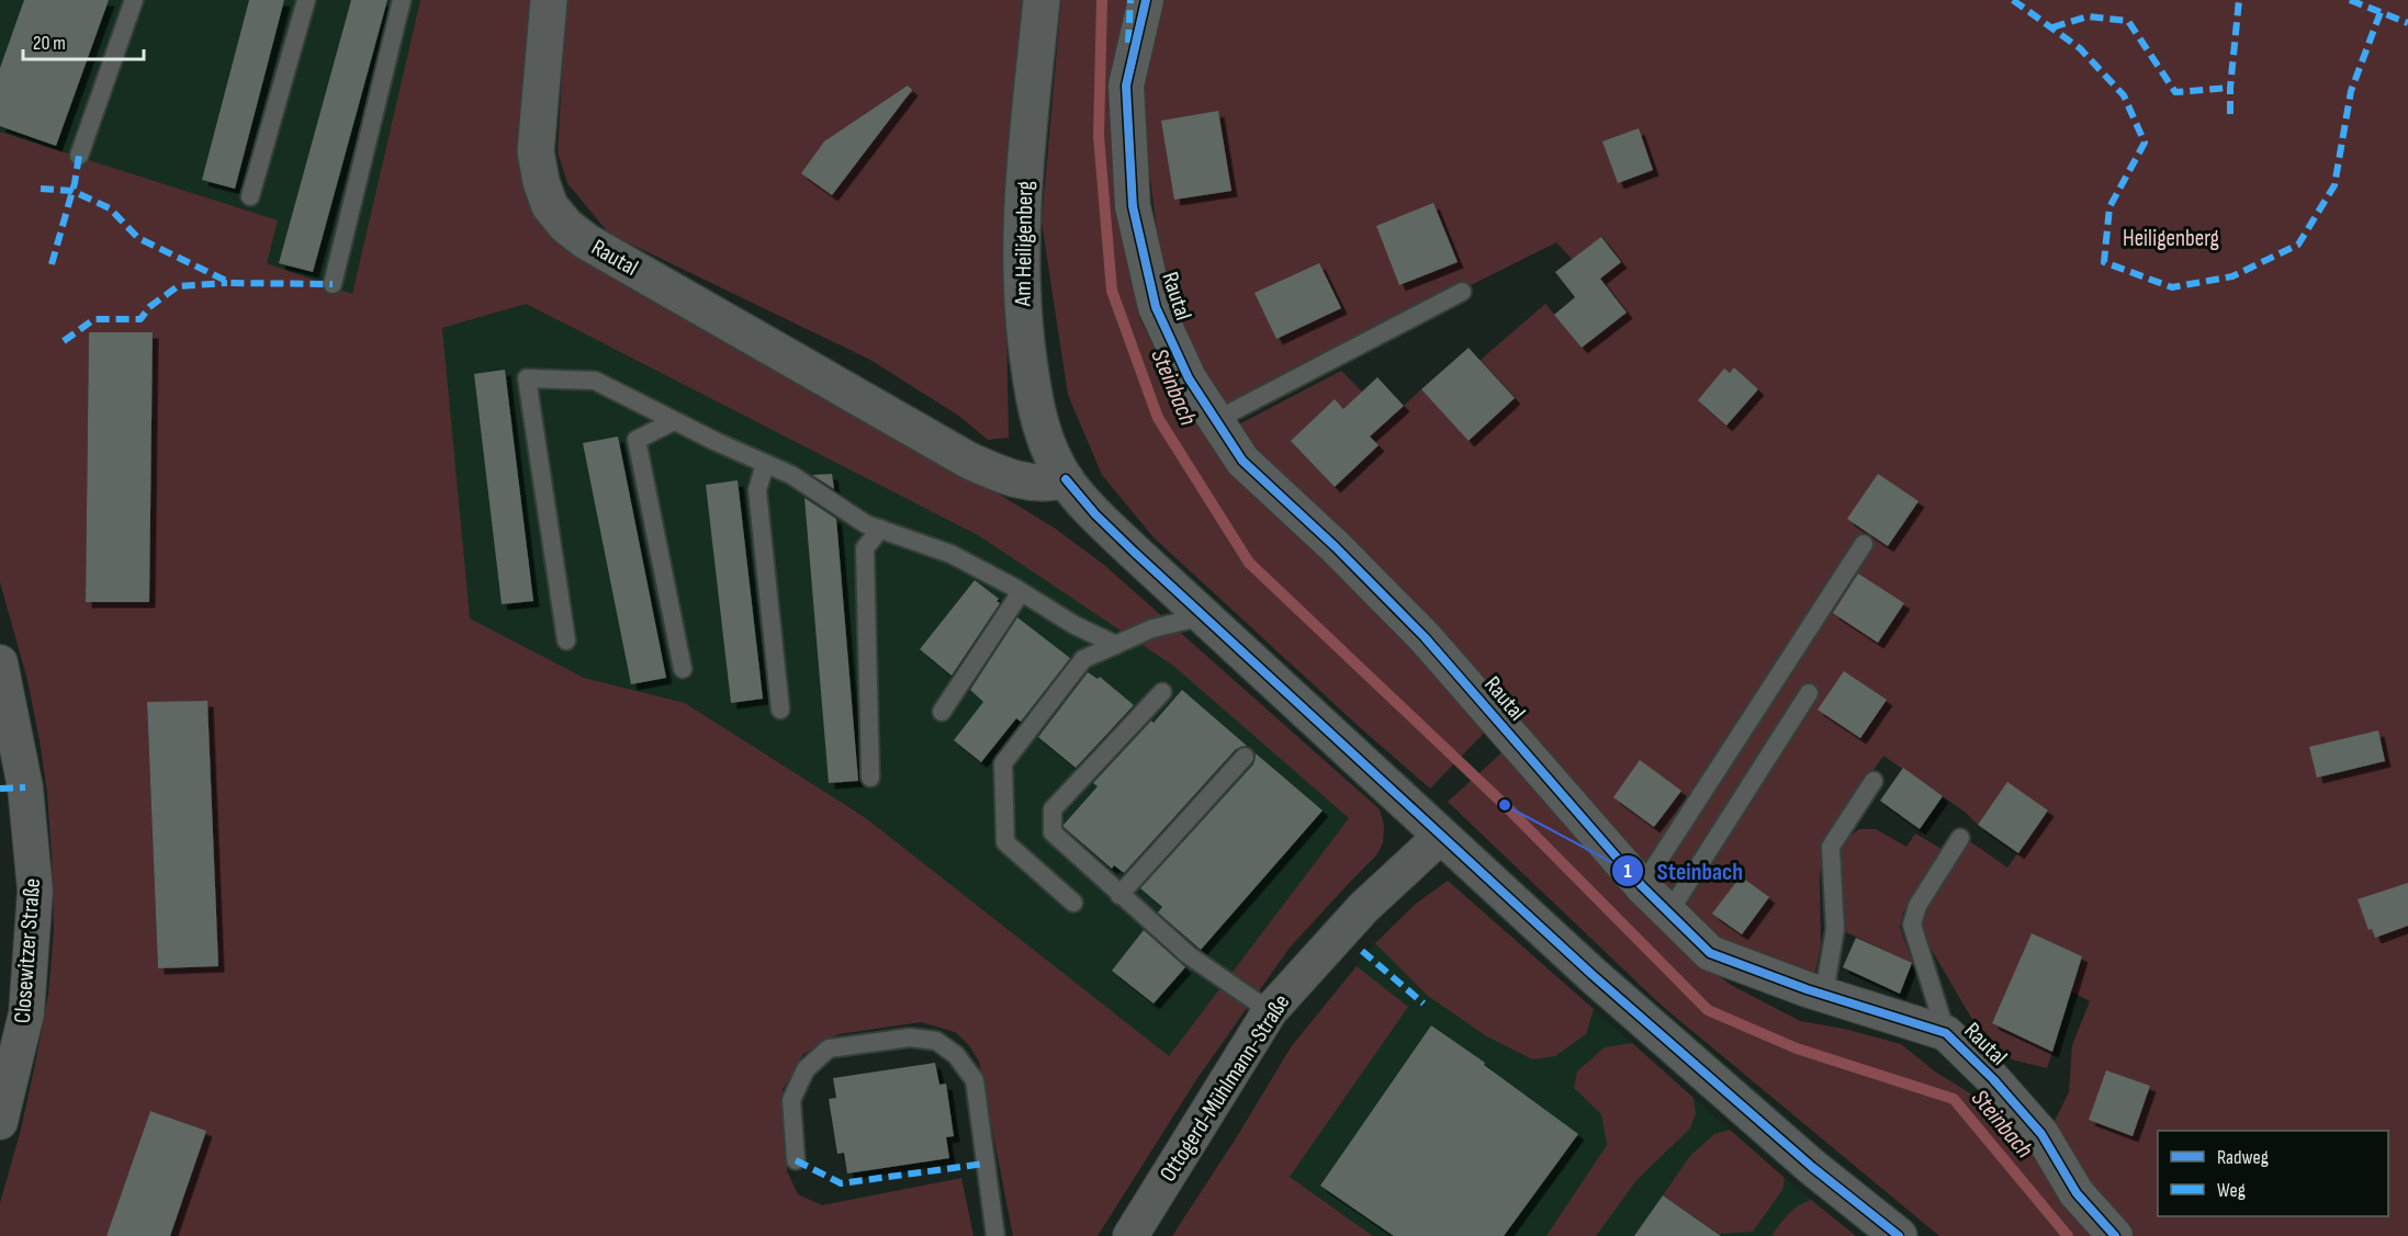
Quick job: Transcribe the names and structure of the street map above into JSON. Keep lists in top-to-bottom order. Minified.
{"streets":{"street":["Am Heiligenberg","Rautal","Closewitzer Straße","Ottogerd-Mühlmann-Straße"]},"crossings":[["Am Heiligenberg","Rautal"]],"water":["Steinbach"],"parks":["Heiligenberg"],"places":["Steinbach"],"legend":["Radweg","Weg"],"scale_bar":"20 m"}
